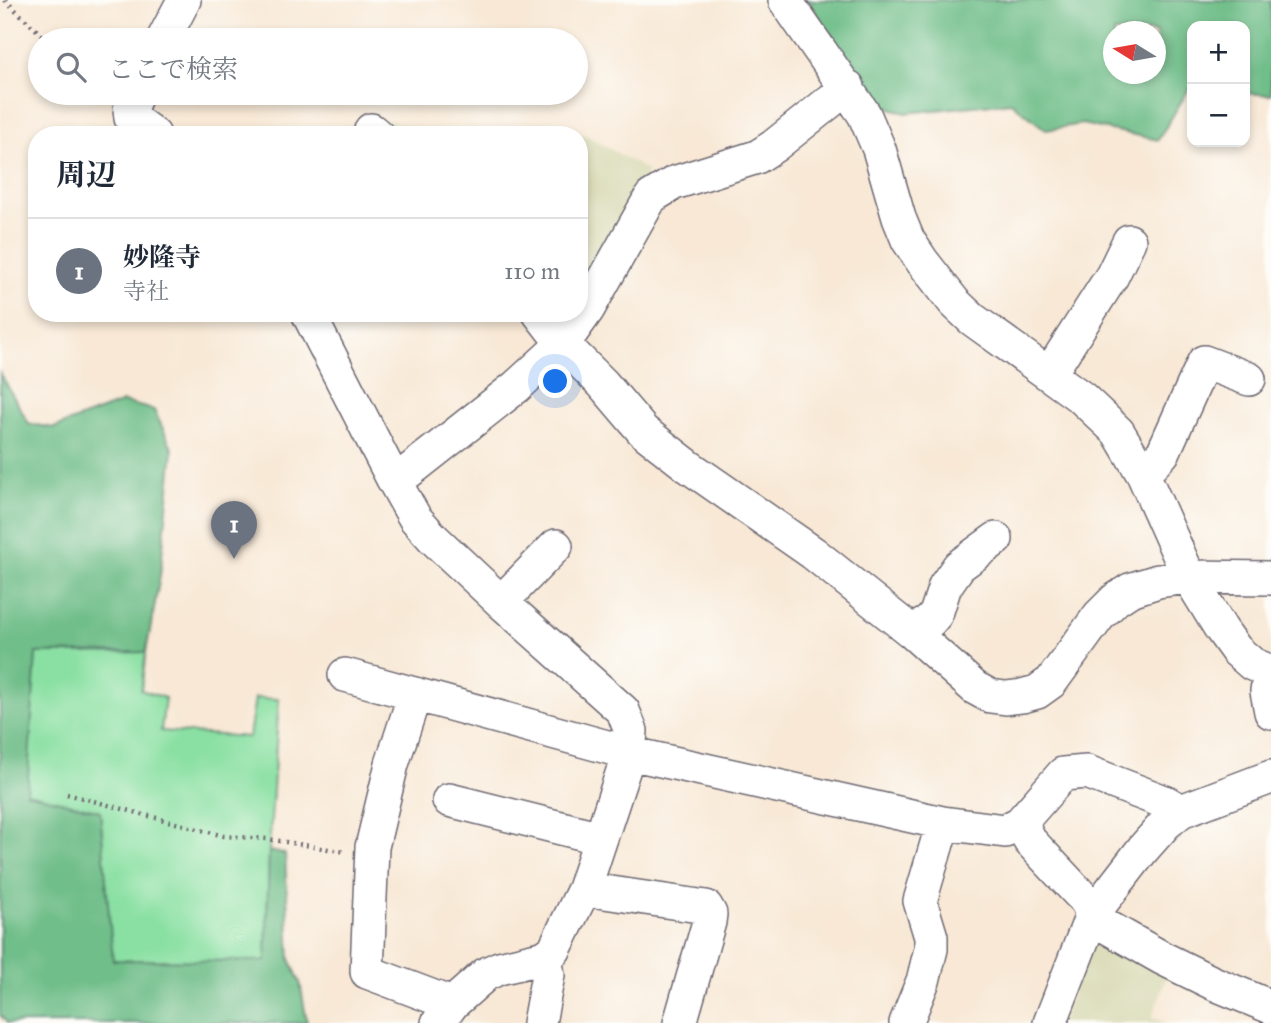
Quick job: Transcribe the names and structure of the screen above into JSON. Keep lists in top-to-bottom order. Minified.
{"north":"left","page":{"map_buttons":["+","−"],"search":"ここで検索","heading":"周辺","list":[{"mark":"1","name":"妙隆寺","note":"寺社","value":"110 m"}],"pins":"1"}}
